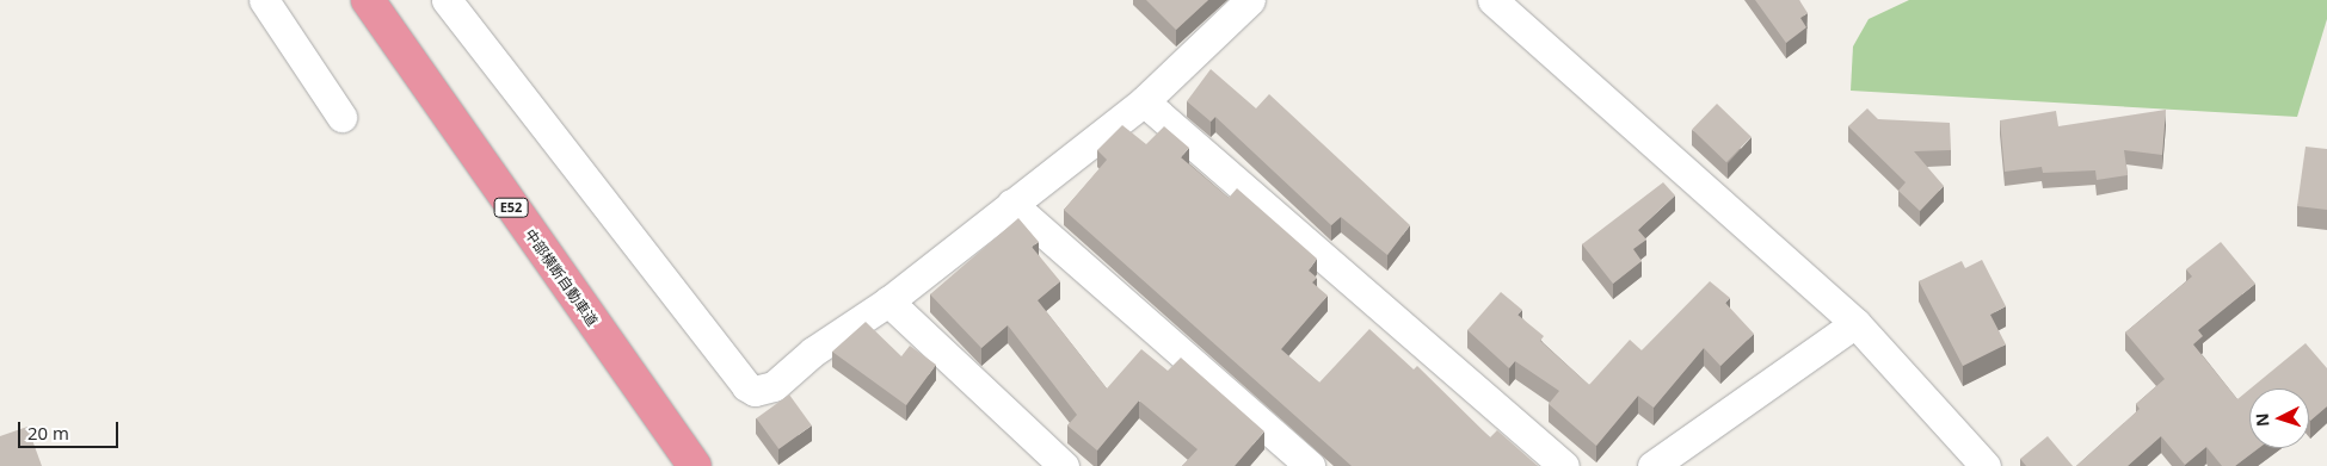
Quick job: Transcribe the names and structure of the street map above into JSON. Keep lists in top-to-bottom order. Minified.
{"streets":{"highway":["E52","中部横断自動車道"]},"scale_bar":"20 m","north":"left"}
